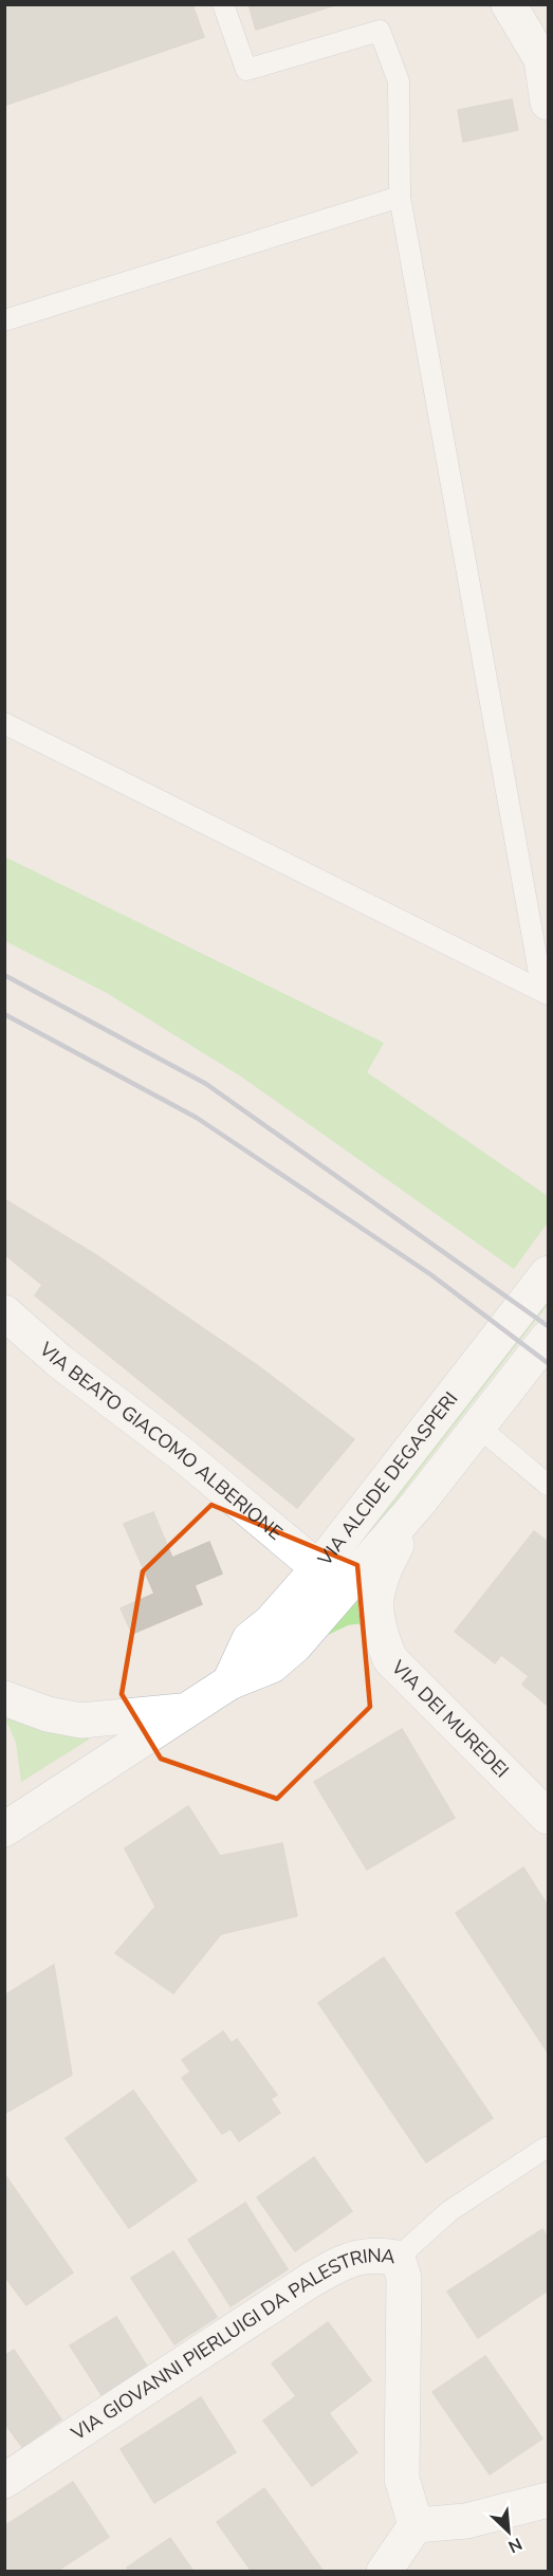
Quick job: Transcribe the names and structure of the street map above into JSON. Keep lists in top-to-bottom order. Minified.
{"streets":{"street":["VIA BEATO GIACOMO ALBERIONE","VIA ALCIDE DEGASPERI","VIA DEI MUREDEI","VIA GIOVANNI PIERLUIGI DA PALESTRINA"]},"crossings":[["VIA BEATO GIACOMO ALBERIONE","VIA ALCIDE DEGASPERI"],["VIA ALCIDE DEGASPERI","VIA DEI MUREDEI"]],"north":"bottom right"}
